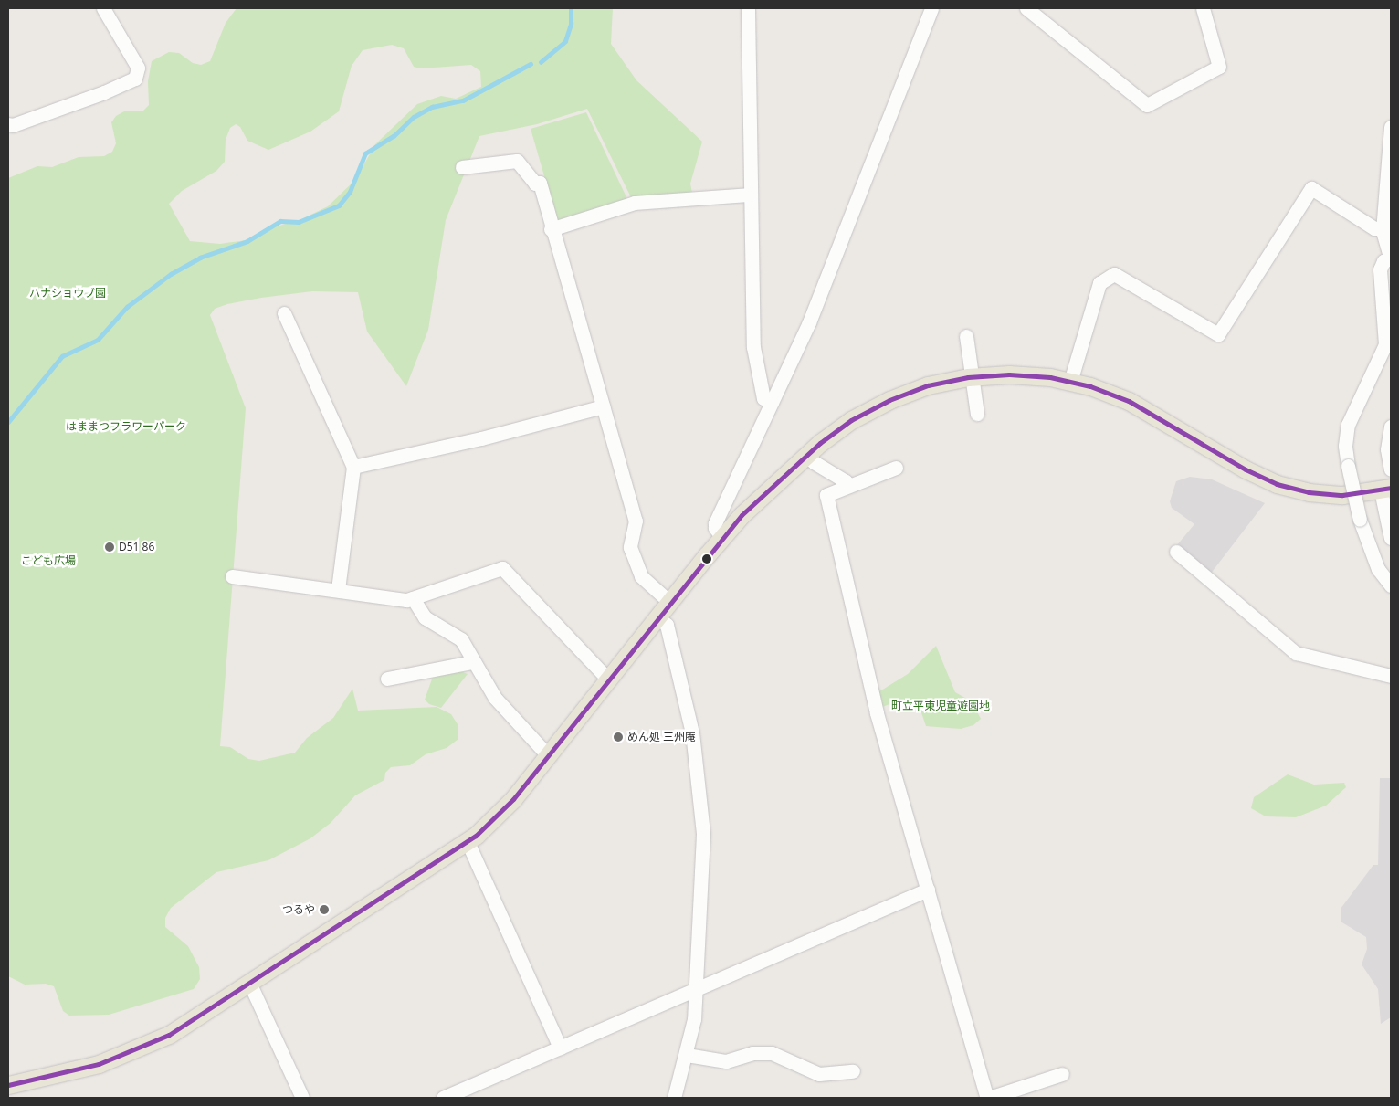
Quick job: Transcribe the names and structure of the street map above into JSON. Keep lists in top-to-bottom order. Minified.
{"parks":["ハナショウブ園","はままつフラワーパーク","こども広場","町立平東児童遊園地"],"places":["D51 86","めん処 三州庵","つるや"]}
